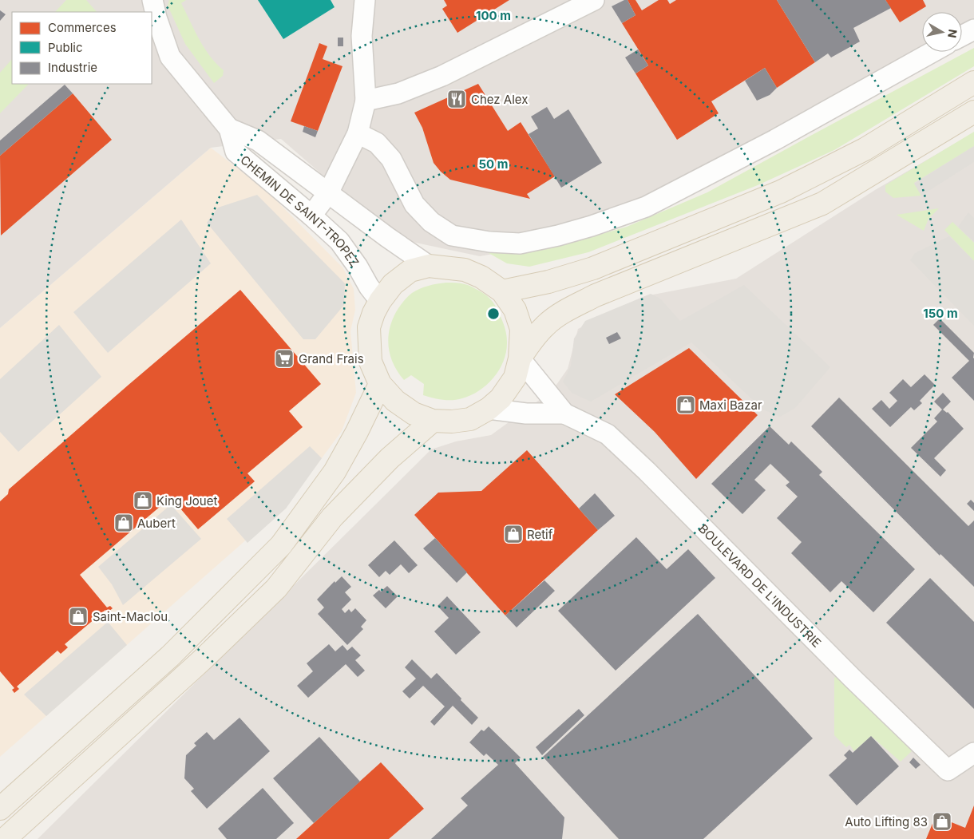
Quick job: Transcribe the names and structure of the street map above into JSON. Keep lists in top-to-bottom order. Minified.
{"streets":{"street":["CHEMIN DE SAINT-TROPEZ","BOULEVARD DE L'INDUSTRIE"]},"places":{"restaurant":["Chez Alex"],"supermarket":["Grand Frais"],"shop":["Maxi Bazar","King Jouet","Aubert","Retif","Saint-Maclou","Auto Lifting 83"]},"legend":["Commerces","Public","Industrie"],"north":"right","rings":["100 m","50 m","150 m"]}
